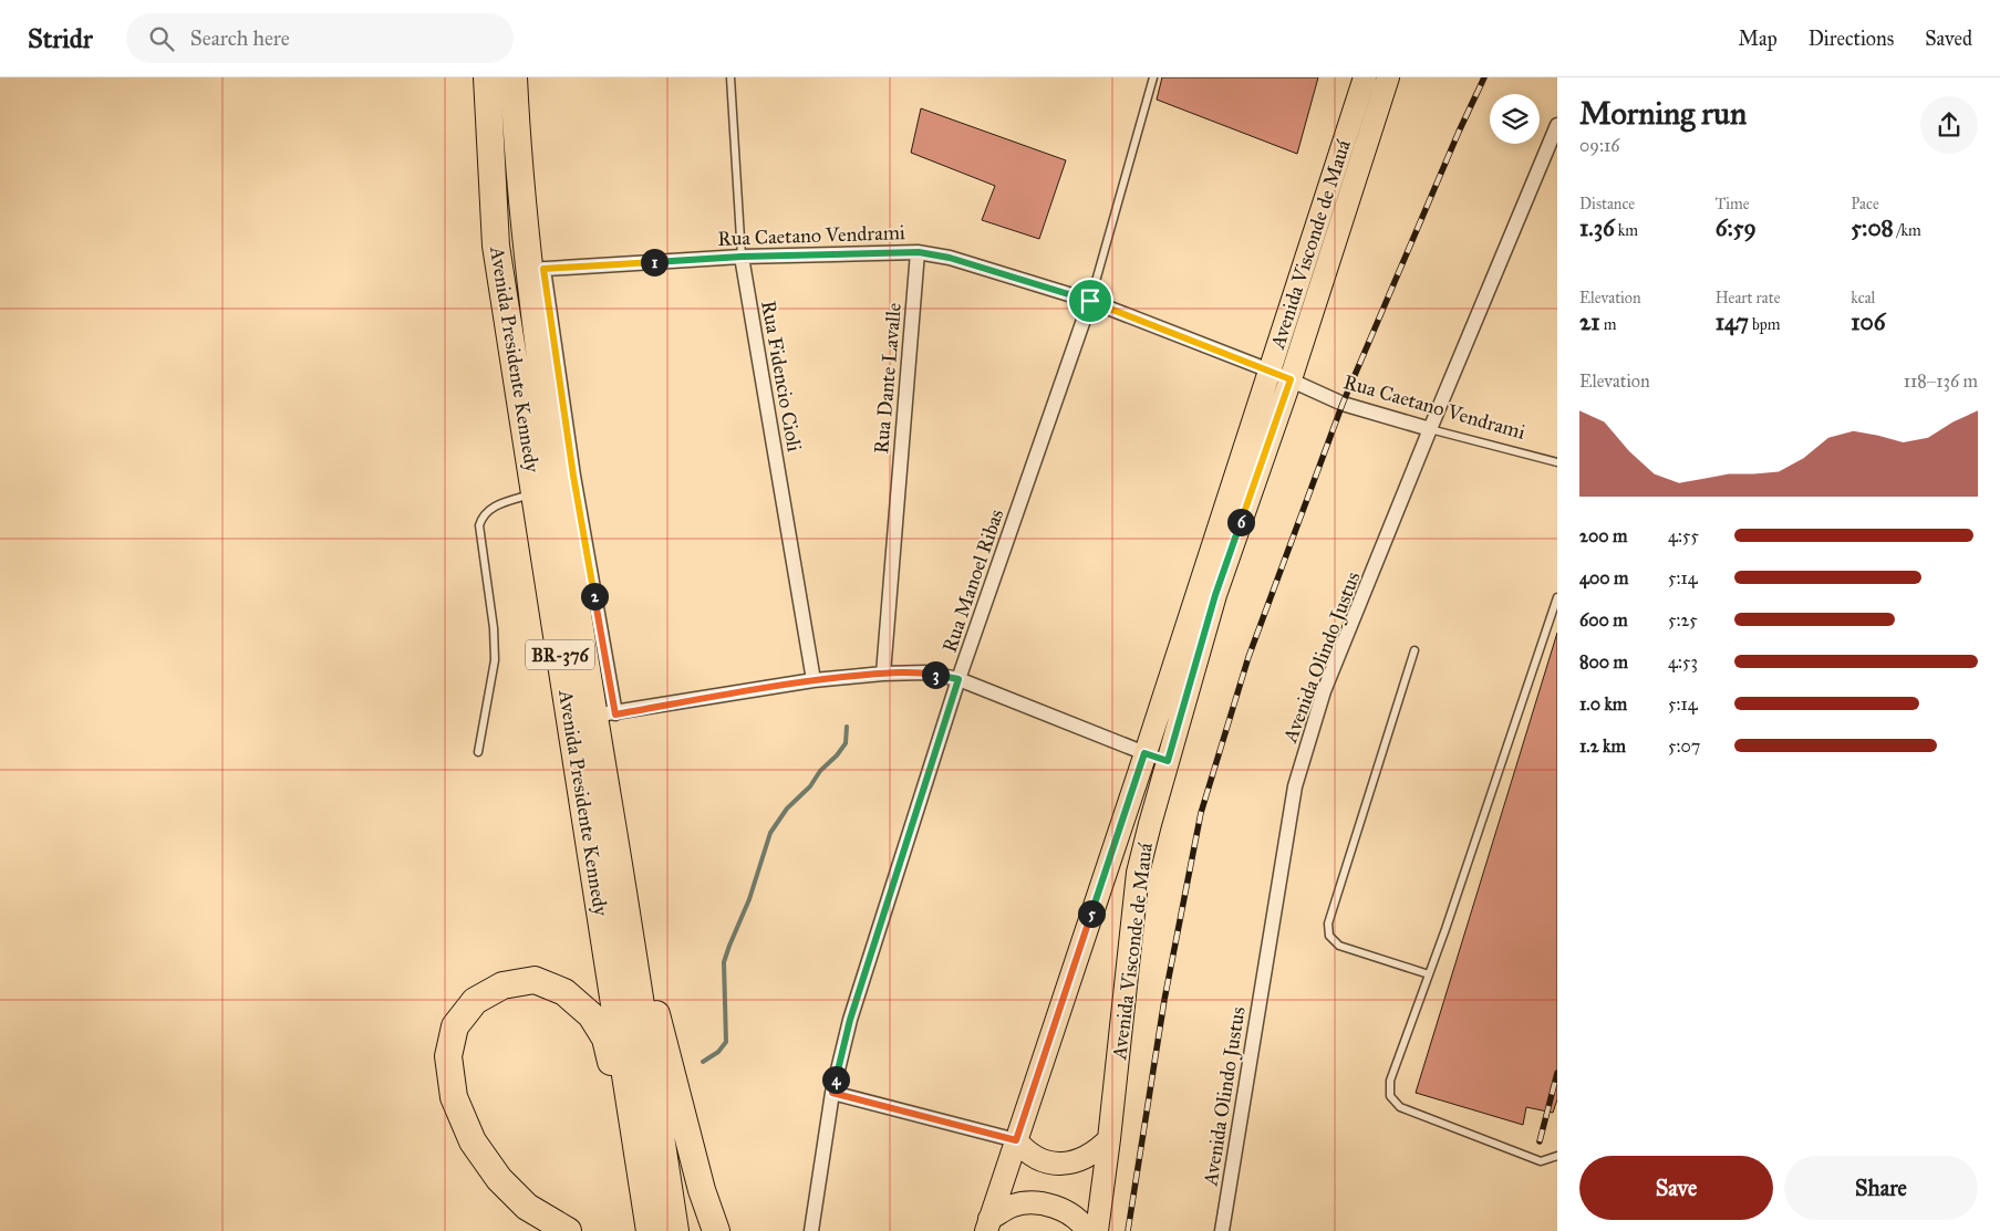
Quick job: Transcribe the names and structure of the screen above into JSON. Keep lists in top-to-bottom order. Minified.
{"streets":{"highway":["Avenida Presidente Kennedy","BR-376"],"main road":["Avenida Visconde de Mauá"],"street":["Rua Caetano Vendrami","Rua Fidencio Cioli","Rua Dante Lavalle","Rua Manoel Ribas","Avenida Olindo Justus"]},"crossings":[["Rua Caetano Vendrami","Avenida Visconde de Mauá"],["Rua Caetano Vendrami","Avenida Presidente Kennedy"],["Rua Caetano Vendrami","Rua Fidencio Cioli"],["Rua Caetano Vendrami","Rua Dante Lavalle"],["Rua Caetano Vendrami","Rua Manoel Ribas"],["Rua Caetano Vendrami","Avenida Olindo Justus"]],"page":{"header":"Stridr","search":"Search here","nav":["Map","Directions","Saved"],"heading":["Morning run","09:16"],"stats":[["Distance","1.36 km"],["Time","6:59"],["Pace","5:08 /km"],["Elevation","21 m"],["Heart rate","147 bpm"],["kcal","106"]],"pins":["1","6","2","3","5","4"],"chart":["Elevation","118–136 m"],"list":[{"name":"200 m","note":"4:55"},{"name":"400 m","note":"5:14"},{"name":"600 m","note":"5:25"},{"name":"800 m","note":"4:53"},{"name":"1.0 km","note":"5:14"},{"name":"1.2 km","note":"5:07"}],"buttons":["Save","Share"]}}
